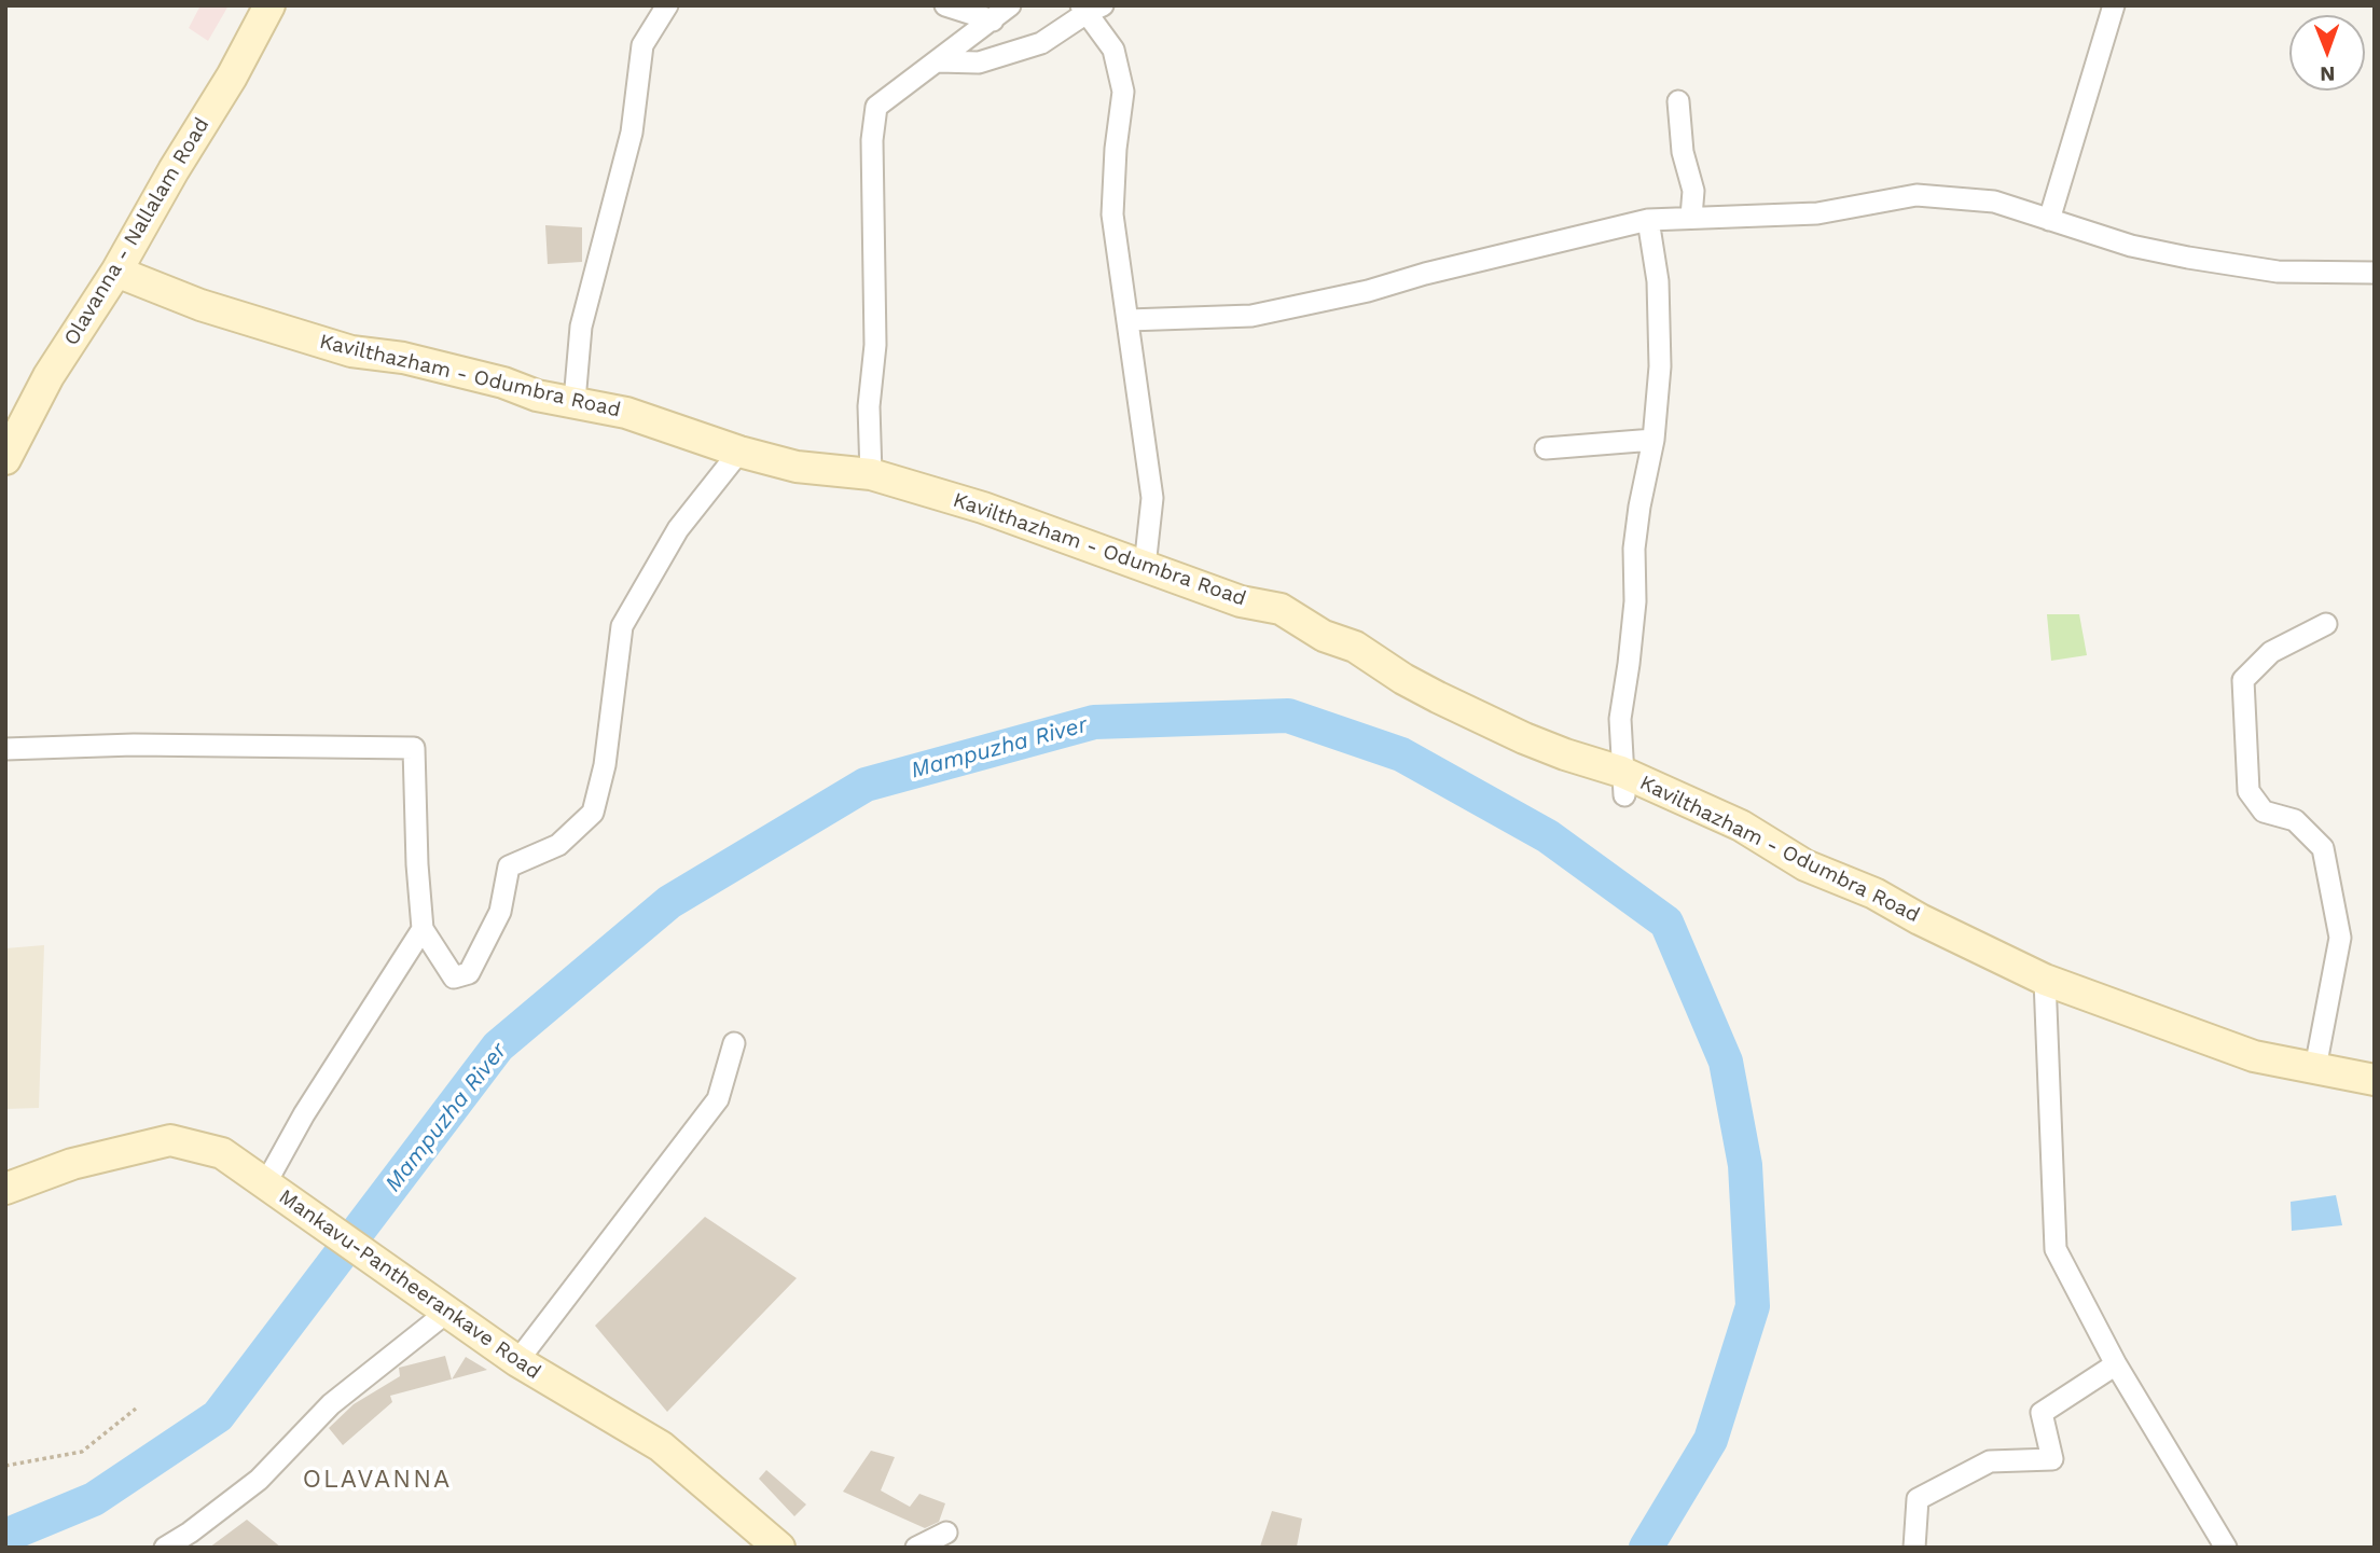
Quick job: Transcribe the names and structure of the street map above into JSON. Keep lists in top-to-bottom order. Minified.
{"streets":{"main road":["Olavanna - Nallalam Road","Kavilthazham - Odumbra Road","Mankavu-Pantheerankave Road"]},"crossings":[["Olavanna - Nallalam Road","Kavilthazham - Odumbra Road"]],"districts":["OLAVANNA"],"water":["Mampuzha River"],"north":"bottom"}
